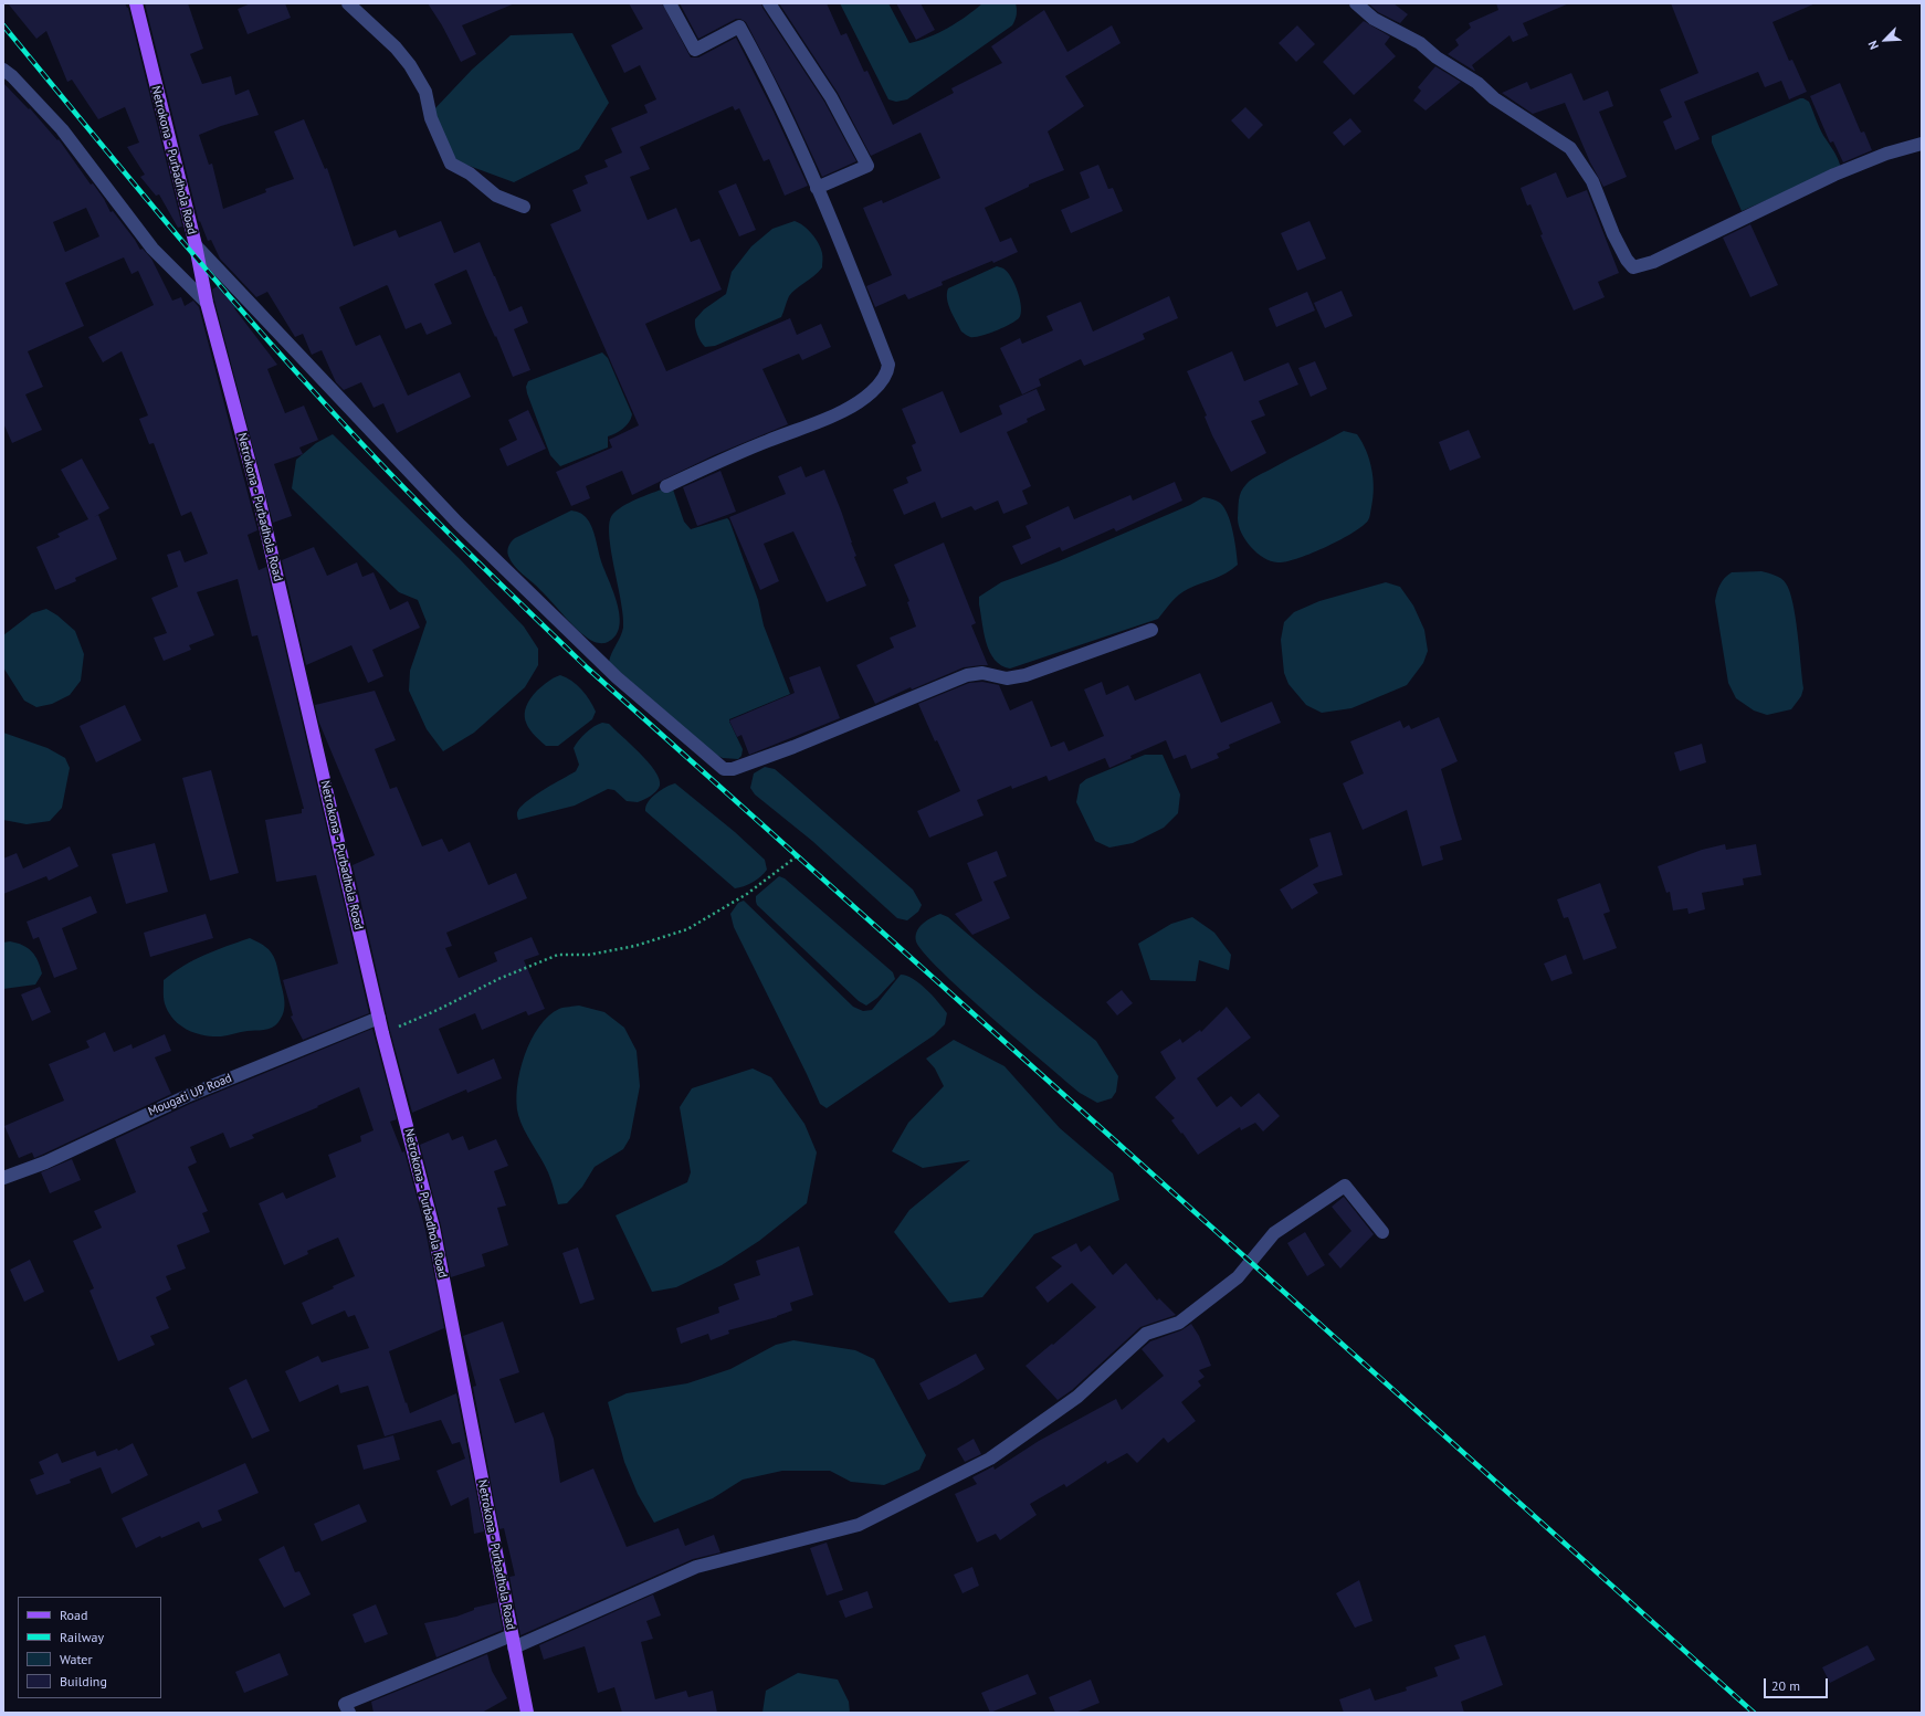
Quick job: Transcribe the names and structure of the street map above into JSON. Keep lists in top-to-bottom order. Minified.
{"streets":{"main road":["Netrokona - Purbadhola Road"],"street":["Mougati UP Road"]},"crossings":[["Netrokona - Purbadhola Road","Mougati UP Road"]],"legend":["Road","Railway","Water","Building"],"scale_bar":"20 m","north":"bottom left"}
